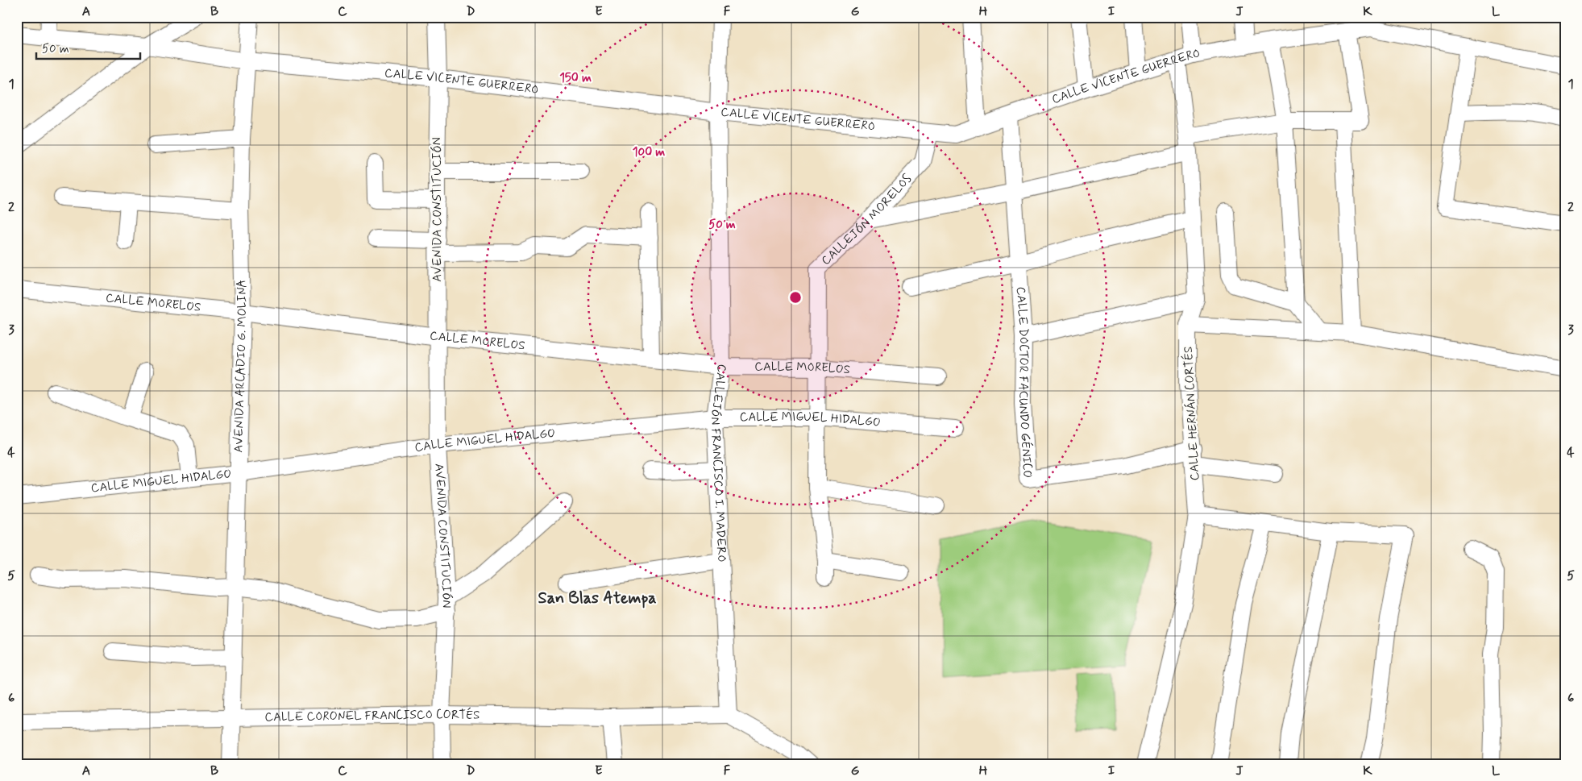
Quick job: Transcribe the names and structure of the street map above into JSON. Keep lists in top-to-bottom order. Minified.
{"streets":{"street":["CALLE VICENTE GUERRERO","AVENIDA CONSTITUCIÓN","CALLEJÓN MORELOS","CALLE MORELOS","AVENIDA ARCADIO G. MOLINA","CALLE DOCTOR FACUNDO GÉNICO","CALLE HERNÁN CORTÉS","CALLE MIGUEL HIDALGO","CALLEJÓN FRANCISCO I. MADERO","CALLE CORONEL FRANCISCO CORTÉS"]},"crossings":[["CALLE VICENTE GUERRERO","AVENIDA CONSTITUCIÓN"],["CALLE VICENTE GUERRERO","CALLEJÓN MORELOS"],["CALLE VICENTE GUERRERO","AVENIDA ARCADIO G. MOLINA"],["CALLE VICENTE GUERRERO","CALLE DOCTOR FACUNDO GÉNICO"],["CALLE VICENTE GUERRERO","CALLE HERNÁN CORTÉS"],["CALLE VICENTE GUERRERO","CALLEJÓN FRANCISCO I. MADERO"],["AVENIDA CONSTITUCIÓN","CALLE MORELOS"],["AVENIDA CONSTITUCIÓN","CALLE MIGUEL HIDALGO"],["AVENIDA CONSTITUCIÓN","CALLE CORONEL FRANCISCO CORTÉS"],["CALLEJÓN MORELOS","CALLE MORELOS"],["CALLEJÓN MORELOS","CALLE MIGUEL HIDALGO"],["CALLE MORELOS","AVENIDA ARCADIO G. MOLINA"],["CALLE MORELOS","CALLEJÓN FRANCISCO I. MADERO"],["AVENIDA ARCADIO G. MOLINA","CALLE MIGUEL HIDALGO"],["AVENIDA ARCADIO G. MOLINA","CALLE CORONEL FRANCISCO CORTÉS"],["CALLE DOCTOR FACUNDO GÉNICO","CALLE HERNÁN CORTÉS"],["CALLE MIGUEL HIDALGO","CALLEJÓN FRANCISCO I. MADERO"],["CALLEJÓN FRANCISCO I. MADERO","CALLE CORONEL FRANCISCO CORTÉS"]],"districts":["San Blas Atempa"],"scale_bar":"50 m","grid":{"columns":["A","B","C","D","E","F","G","H","I","J","K","L"],"rows":["1","2","3","4","5","6"]},"rings":["150 m","100 m","50 m"]}
